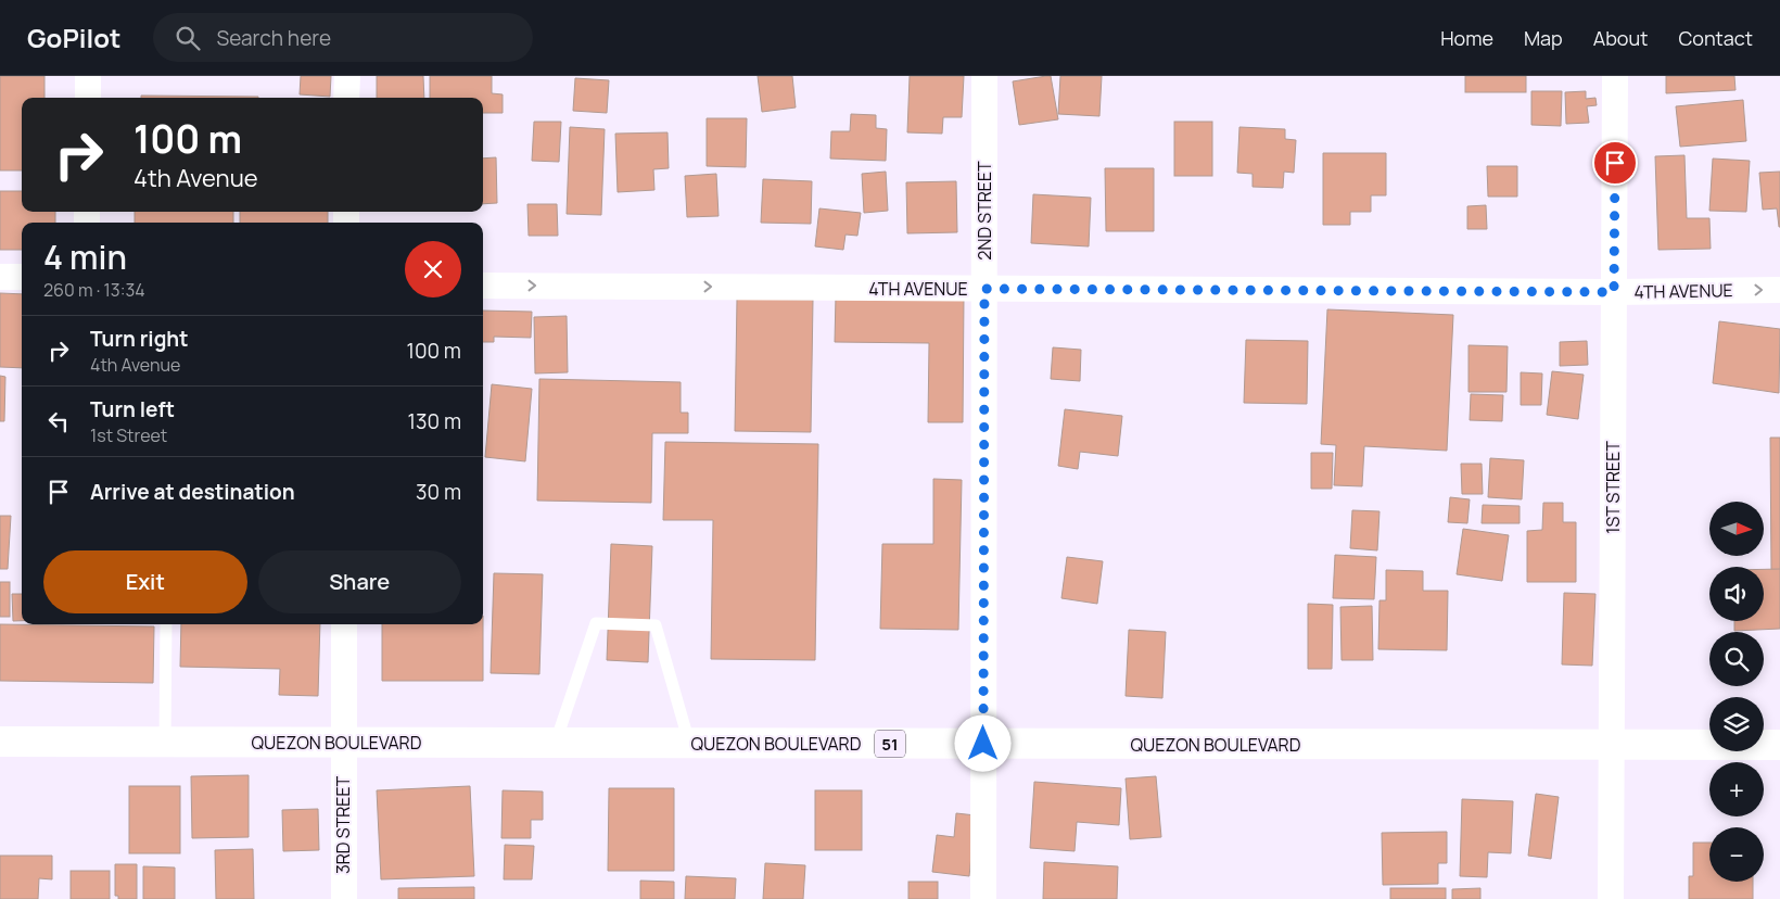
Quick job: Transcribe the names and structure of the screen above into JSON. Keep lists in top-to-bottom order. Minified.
{"streets":{"highway":["QUEZON BOULEVARD","51"],"street":["2ND STREET","4TH AVENUE","1ST STREET","3RD STREET"]},"crossings":[["2ND STREET","4TH AVENUE"],["2ND STREET","QUEZON BOULEVARD"],["4TH AVENUE","1ST STREET"],["1ST STREET","QUEZON BOULEVARD"],["QUEZON BOULEVARD","3RD STREET"]],"one_way":["4TH AVENUE"],"north":"right","page":{"header":"GoPilot","search":"Search here","nav":["Home","Map","About","Contact"],"turn":["100 m","4th Avenue"],"heading":["4 min","260 m · 13:34"],"list":[{"name":"Turn right","note":"4th Avenue","value":"100 m"},{"name":"Turn left","note":"1st Street","value":"130 m"},{"name":"Arrive at destination","value":"30 m"}],"map_buttons":["+","−"],"buttons":["Exit","Share"]}}
